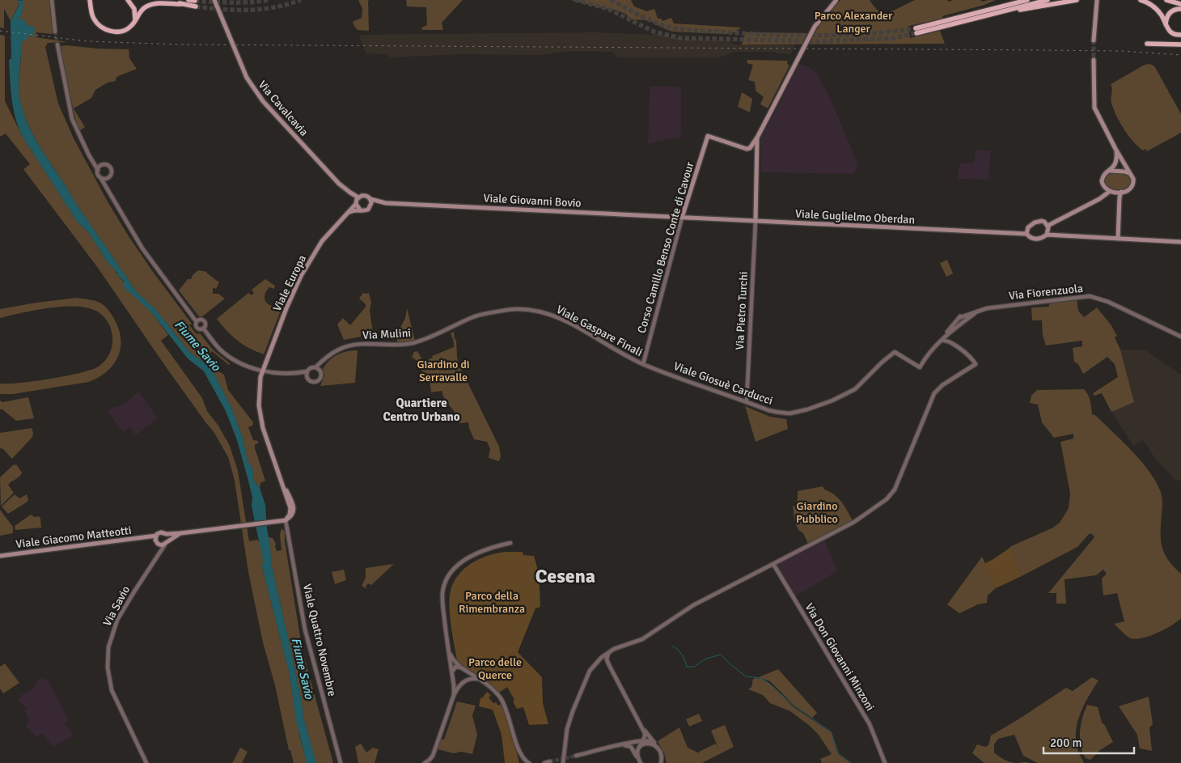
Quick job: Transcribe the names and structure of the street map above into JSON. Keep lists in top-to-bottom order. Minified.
{"streets":{"main road":["Via Cavalcavia","Viale Giovanni Bovio","Viale Guglielmo Oberdan","Corso Camillo Benso Conte di Cavour","Viale Europa","Viale Giacomo Matteotti"],"street":["Via Fiorenzuola","Via Pietro Turchi","Viale Gaspare Finali","Via Mulini","Viale Giosuè Carducci","Via Savio","Viale Quattro Novembre","Via Don Giovanni Minzoni"]},"crossings":[["Via Cavalcavia","Viale Giovanni Bovio"],["Via Cavalcavia","Viale Europa"],["Viale Giovanni Bovio","Viale Guglielmo Oberdan"],["Viale Giovanni Bovio","Corso Camillo Benso Conte di Cavour"],["Viale Giovanni Bovio","Viale Europa"],["Viale Guglielmo Oberdan","Corso Camillo Benso Conte di Cavour"],["Viale Guglielmo Oberdan","Via Pietro Turchi"],["Corso Camillo Benso Conte di Cavour","Viale Gaspare Finali"],["Corso Camillo Benso Conte di Cavour","Viale Giosuè Carducci"],["Viale Europa","Viale Quattro Novembre"],["Via Fiorenzuola","Viale Giosuè Carducci"],["Via Pietro Turchi","Viale Giosuè Carducci"],["Viale Gaspare Finali","Via Mulini"],["Viale Gaspare Finali","Viale Giosuè Carducci"]],"districts":["Quartiere Centro Urbano","Cesena"],"water":["Fiume Savio"],"parks":["Parco Alexander Langer","Giardino di Serravalle","Giardino Pubblico","Parco della Rimembranza","Parco delle Querce"],"scale_bar":"200 m"}
